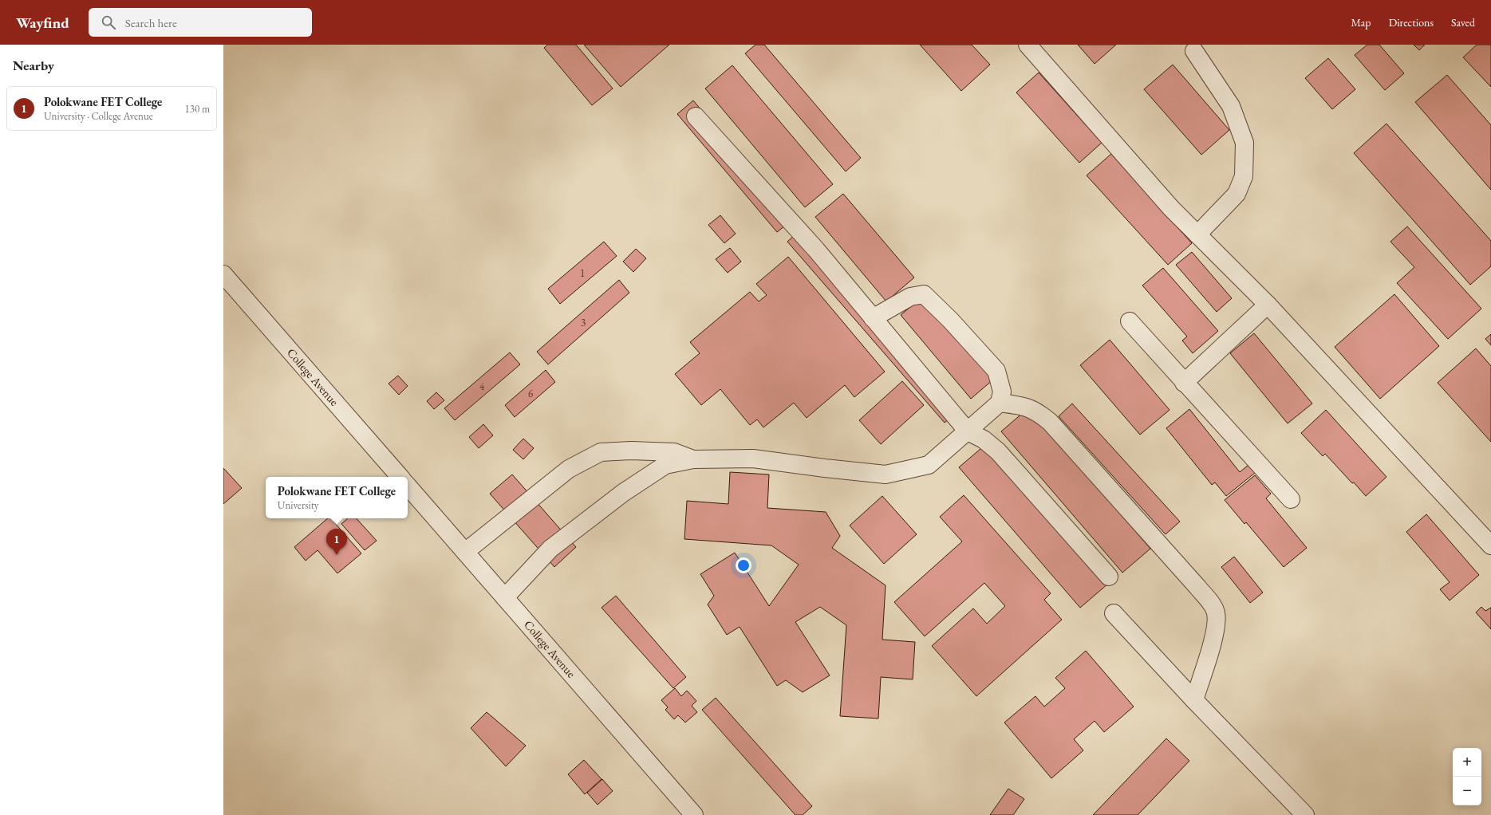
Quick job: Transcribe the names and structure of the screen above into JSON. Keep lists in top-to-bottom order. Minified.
{"streets":{"street":["College Avenue"]},"house_numbers":["1","3","4","6"],"page":{"header":"Wayfind","search":"Search here","nav":["Map","Directions","Saved"],"heading":"Nearby","list":[{"mark":"1","name":"Polokwane FET College","note":"University · College Avenue","value":"130 m"}],"popup":["Polokwane FET College","University"],"pins":"1","map_buttons":["+","−"]}}
